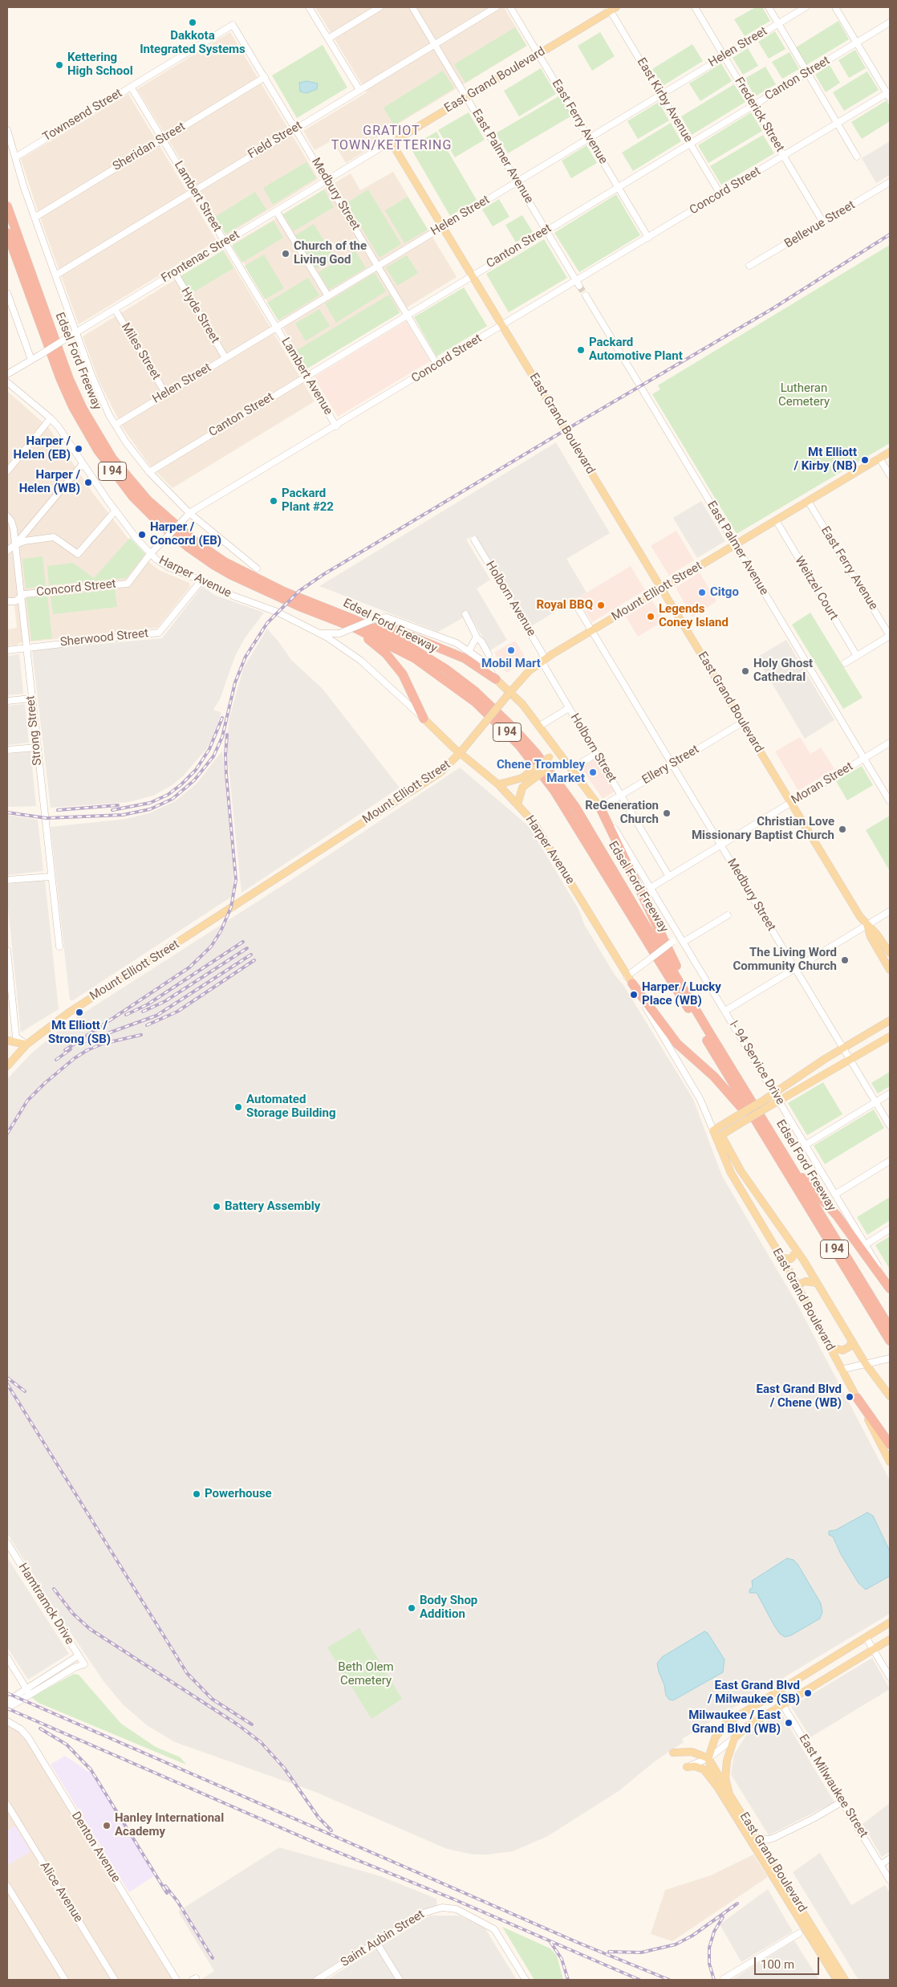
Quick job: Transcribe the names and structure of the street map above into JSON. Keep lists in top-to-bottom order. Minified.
{"streets":{"highway":["Edsel Ford Freeway","I 94"],"main road":["East Grand Boulevard","Harper Avenue","Mount Elliott Street"],"street":["Helen Street","Canton Street","East Kirby Avenue","Frederick Street","Townsend Street","East Ferry Avenue","Field Street","Sheridan Street","East Palmer Avenue","Concord Street","Medbury Street","Lambert Street","Bellevue Street","Frontenac Street","Hyde Street","Miles Street","Lambert Avenue","Weitzel Court","Holborn Avenue","Sherwood Street","Strong Street","Holborn Street","Ellery Street","Moran Street","I- 94 Service Drive","Hamtramck Drive","East Milwaukee Street","Denton Avenue","Alice Avenue","Saint Aubin Street"]},"crossings":[["Helen Street","East Grand Boulevard"],["Helen Street","East Kirby Avenue"],["Helen Street","Frederick Street"],["Helen Street","East Ferry Avenue"],["Helen Street","East Palmer Avenue"],["Helen Street","Medbury Street"],["Helen Street","Lambert Street"],["Helen Street","Hyde Street"],["Helen Street","Miles Street"],["Helen Street","Lambert Avenue"],["Canton Street","East Grand Boulevard"],["Canton Street","East Kirby Avenue"],["Canton Street","Frederick Street"],["Canton Street","East Ferry Avenue"],["Canton Street","East Palmer Avenue"],["Canton Street","Medbury Street"],["Canton Street","Lambert Avenue"],["East Grand Boulevard","East Kirby Avenue"],["East Grand Boulevard","East Ferry Avenue"],["East Grand Boulevard","East Palmer Avenue"],["East Grand Boulevard","Concord Street"],["East Grand Boulevard","Frontenac Street"],["East Grand Boulevard","Harper Avenue"],["East Grand Boulevard","Mount Elliott Street"],["East Grand Boulevard","Ellery Street"],["East Grand Boulevard","Moran Street"],["East Kirby Avenue","Concord Street"],["Frederick Street","Concord Street"],["Frederick Street","Bellevue Street"],["Townsend Street","Medbury Street"],["Townsend Street","Lambert Street"],["East Ferry Avenue","Concord Street"],["East Ferry Avenue","Mount Elliott Street"],["Field Street","East Palmer Avenue"],["Field Street","Medbury Street"],["Field Street","Lambert Street"],["Sheridan Street","Medbury Street"],["Sheridan Street","Lambert Street"],["East Palmer Avenue","Concord Street"],["East Palmer Avenue","Mount Elliott Street"],["East Palmer Avenue","Moran Street"],["Concord Street","Medbury Street"],["Concord Street","Lambert Avenue"],["Concord Street","Harper Avenue"],["Concord Street","Strong Street"],["Medbury Street","Frontenac Street"],["Medbury Street","Mount Elliott Street"],["Medbury Street","Ellery Street"],["Medbury Street","Moran Street"],["Lambert Street","Frontenac Street"],["Lambert Street","Lambert Avenue"],["Frontenac Street","Hyde Street"],["Frontenac Street","Miles Street"],["Harper Avenue","Mount Elliott Street"],["Harper Avenue","Sherwood Street"],["Weitzel Court","Mount Elliott Street"],["Mount Elliott Street","Holborn Avenue"],["Mount Elliott Street","Holborn Street"],["Holborn Avenue","Holborn Street"],["Sherwood Street","Strong Street"],["Holborn Street","Ellery Street"],["Holborn Street","Moran Street"]],"districts":["GRATIOT TOWN/KETTERING"],"parks":["Lutheran Cemetery","Beth Olem Cemetery"],"places":["Dakkota Integrated Systems","Kettering High School","Church of the Living God","Packard Automotive Plant","Harper / Helen (EB)","Mt Elliott / Kirby (NB)","Harper / Helen (WB)","Packard Plant #22","Harper / Concord (EB)","Citgo","Royal BBQ","Legends Coney Island","Mobil Mart","Holy Ghost Cathedral","Chene Trombley Market","ReGeneration Church","Christian Love Missionary Baptist Church","The Living Word Community Church","Harper / Lucky Place (WB)","Mt Elliott / Strong (SB)","Automated Storage Building","Battery Assembly","East Grand Blvd / Chene (WB)","Powerhouse","Body Shop Addition","East Grand Blvd / Milwaukee (SB)","Milwaukee / East Grand Blvd (WB)","Hanley International Academy"],"scale_bar":"100 m"}
